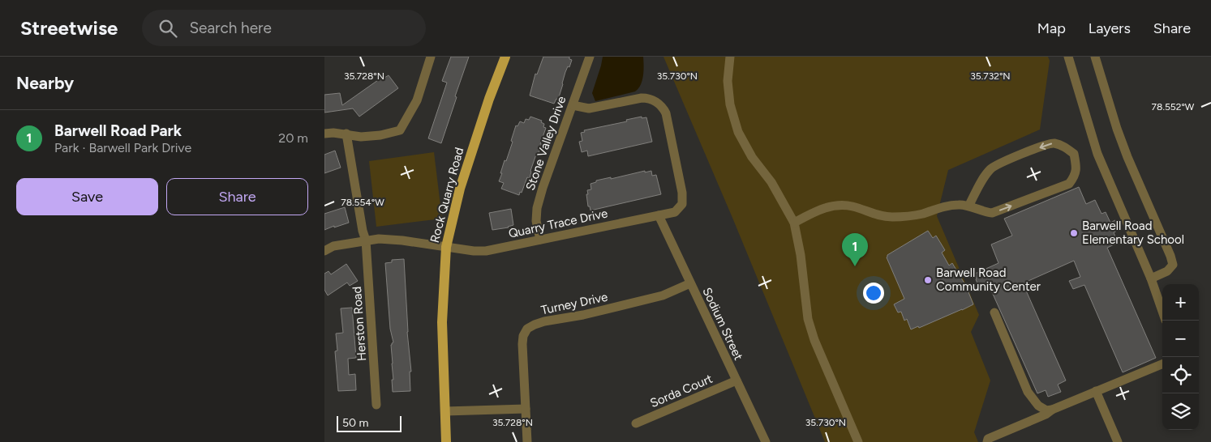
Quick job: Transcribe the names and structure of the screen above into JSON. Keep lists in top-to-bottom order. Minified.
{"streets":{"main road":["Rock Quarry Road"],"street":["Stone Valley Drive","Quarry Trace Drive","Turney Drive","Herston Road","Sodium Street","Sorda Court"]},"crossings":[["Stone Valley Drive","Quarry Trace Drive"],["Rock Quarry Road","Quarry Trace Drive"],["Quarry Trace Drive","Herston Road"],["Quarry Trace Drive","Sodium Street"],["Turney Drive","Sodium Street"],["Sodium Street","Sorda Court"]],"places":["Barwell Road Elementary School","Barwell Road Community Center"],"scale_bar":"50 m","page":{"header":"Streetwise","search":"Search here","nav":["Map","Layers","Share"],"heading":"Nearby","list":[{"mark":"1","name":"Barwell Road Park","note":"Park · Barwell Park Drive","value":"20 m"}],"buttons":["Save","Share"],"pins":"1","map_buttons":["+","−"],"scale":"50 m"},"coordinates":["35.728°N","35.730°N","35.732°N","78.552°W","78.554°W"]}
